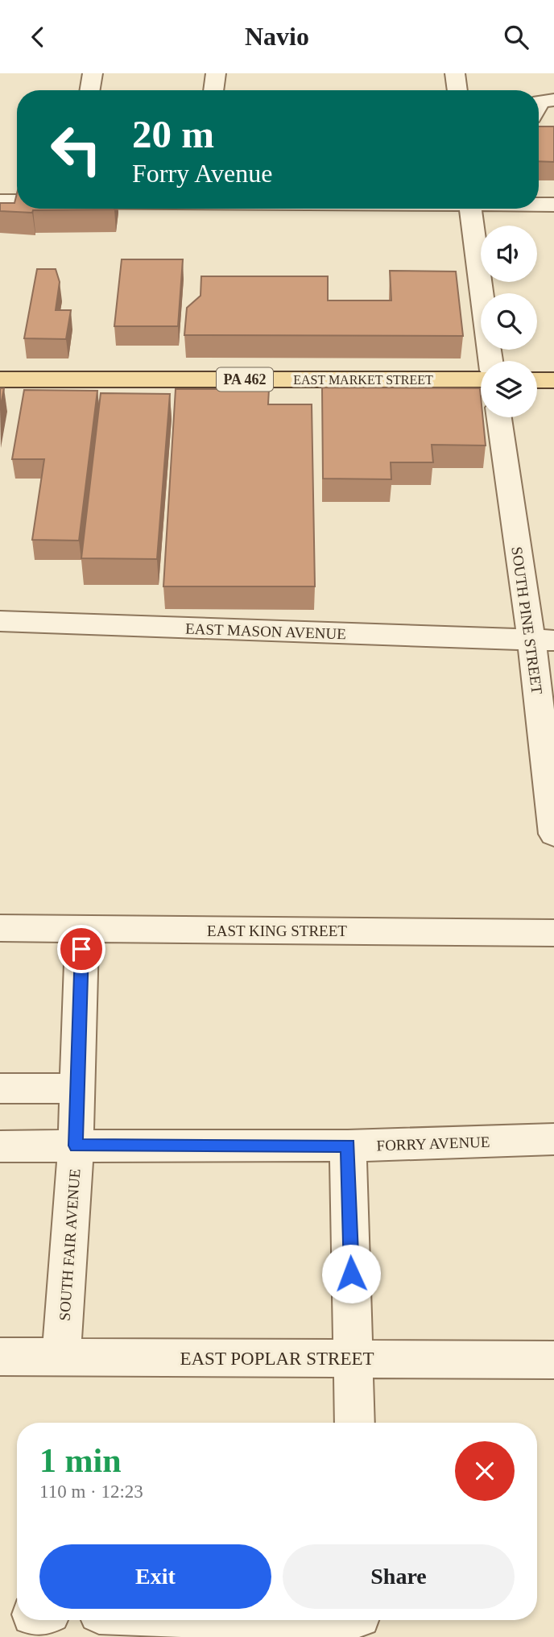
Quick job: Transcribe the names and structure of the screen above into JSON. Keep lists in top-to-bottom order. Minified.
{"streets":{"main road":["PA 462","EAST MARKET STREET"],"street":["SOUTH PINE STREET","EAST MASON AVENUE","EAST KING STREET","FORRY AVENUE","SOUTH FAIR AVENUE","EAST POPLAR STREET"]},"crossings":[["SOUTH PINE STREET","EAST MASON AVENUE"],["EAST KING STREET","SOUTH FAIR AVENUE"],["FORRY AVENUE","SOUTH FAIR AVENUE"],["SOUTH FAIR AVENUE","EAST POPLAR STREET"]],"page":{"header":"Navio","turn":["20 m","Forry Avenue"],"heading":["1 min","110 m · 12:23"],"buttons":["Exit","Share"]}}
